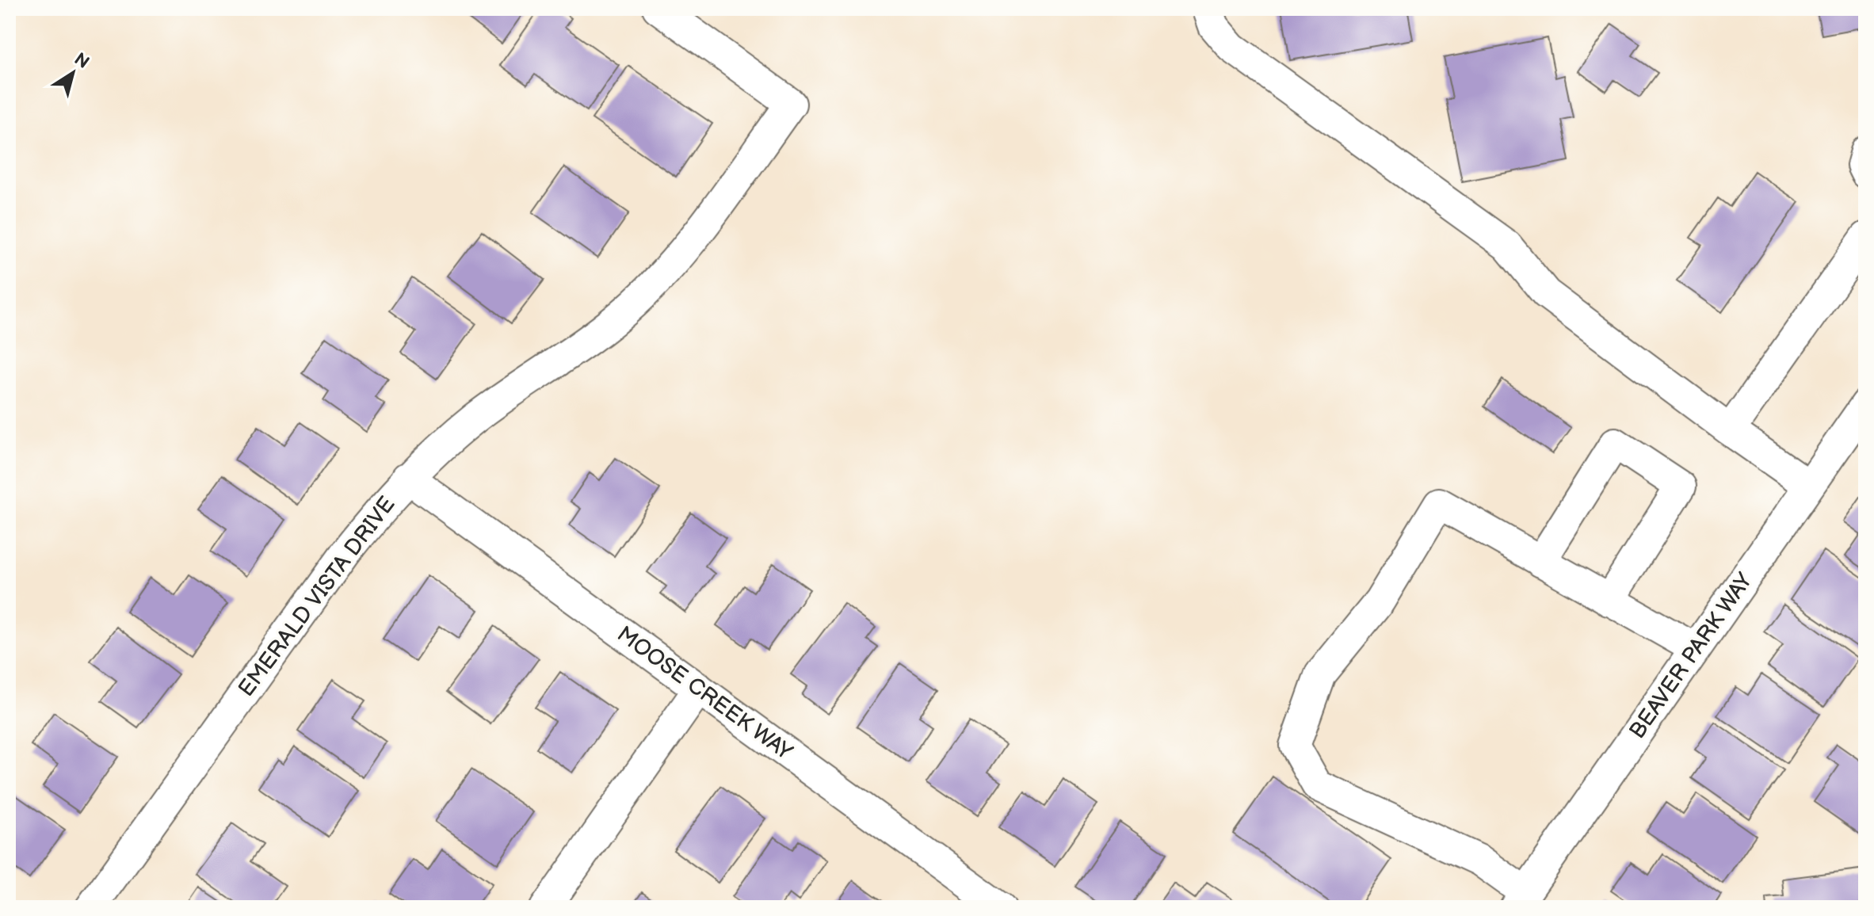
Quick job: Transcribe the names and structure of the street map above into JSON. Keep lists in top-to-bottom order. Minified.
{"streets":{"street":["EMERALD VISTA DRIVE","BEAVER PARK WAY","MOOSE CREEK WAY"]},"crossings":[["EMERALD VISTA DRIVE","MOOSE CREEK WAY"]],"north":"top right"}
